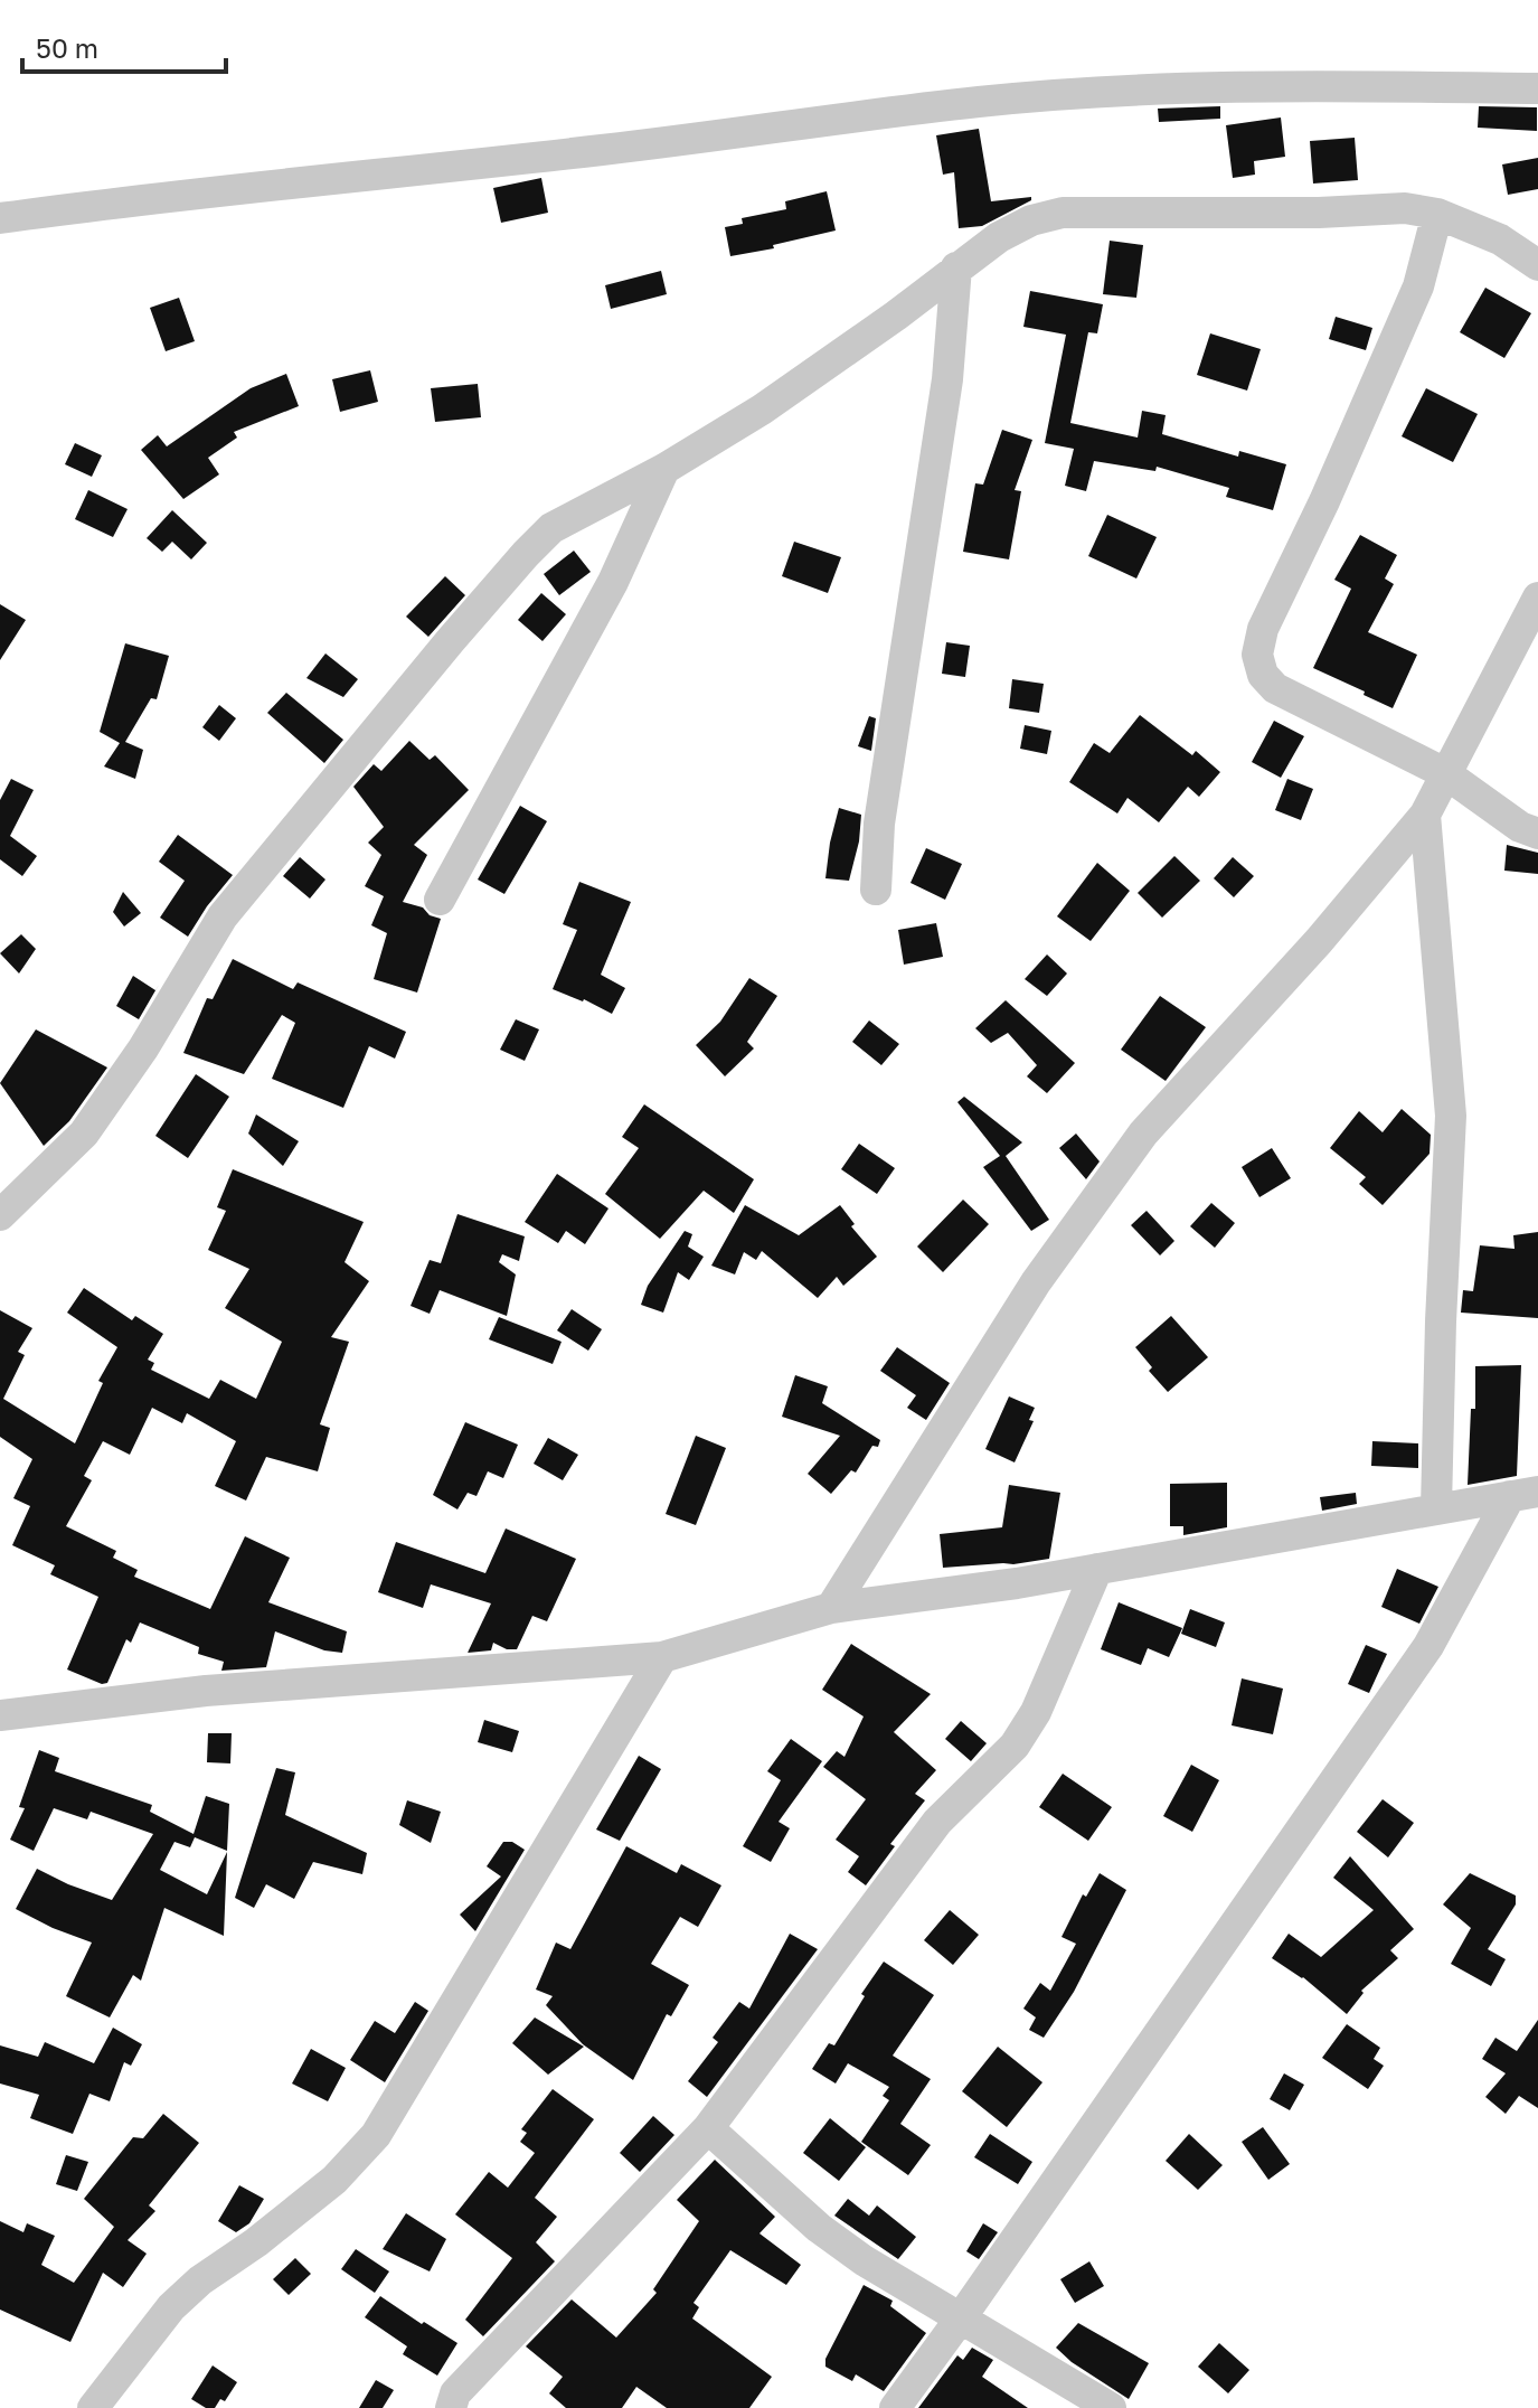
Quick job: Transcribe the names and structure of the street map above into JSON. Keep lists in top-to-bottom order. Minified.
{"scale_bar":"50 m"}
